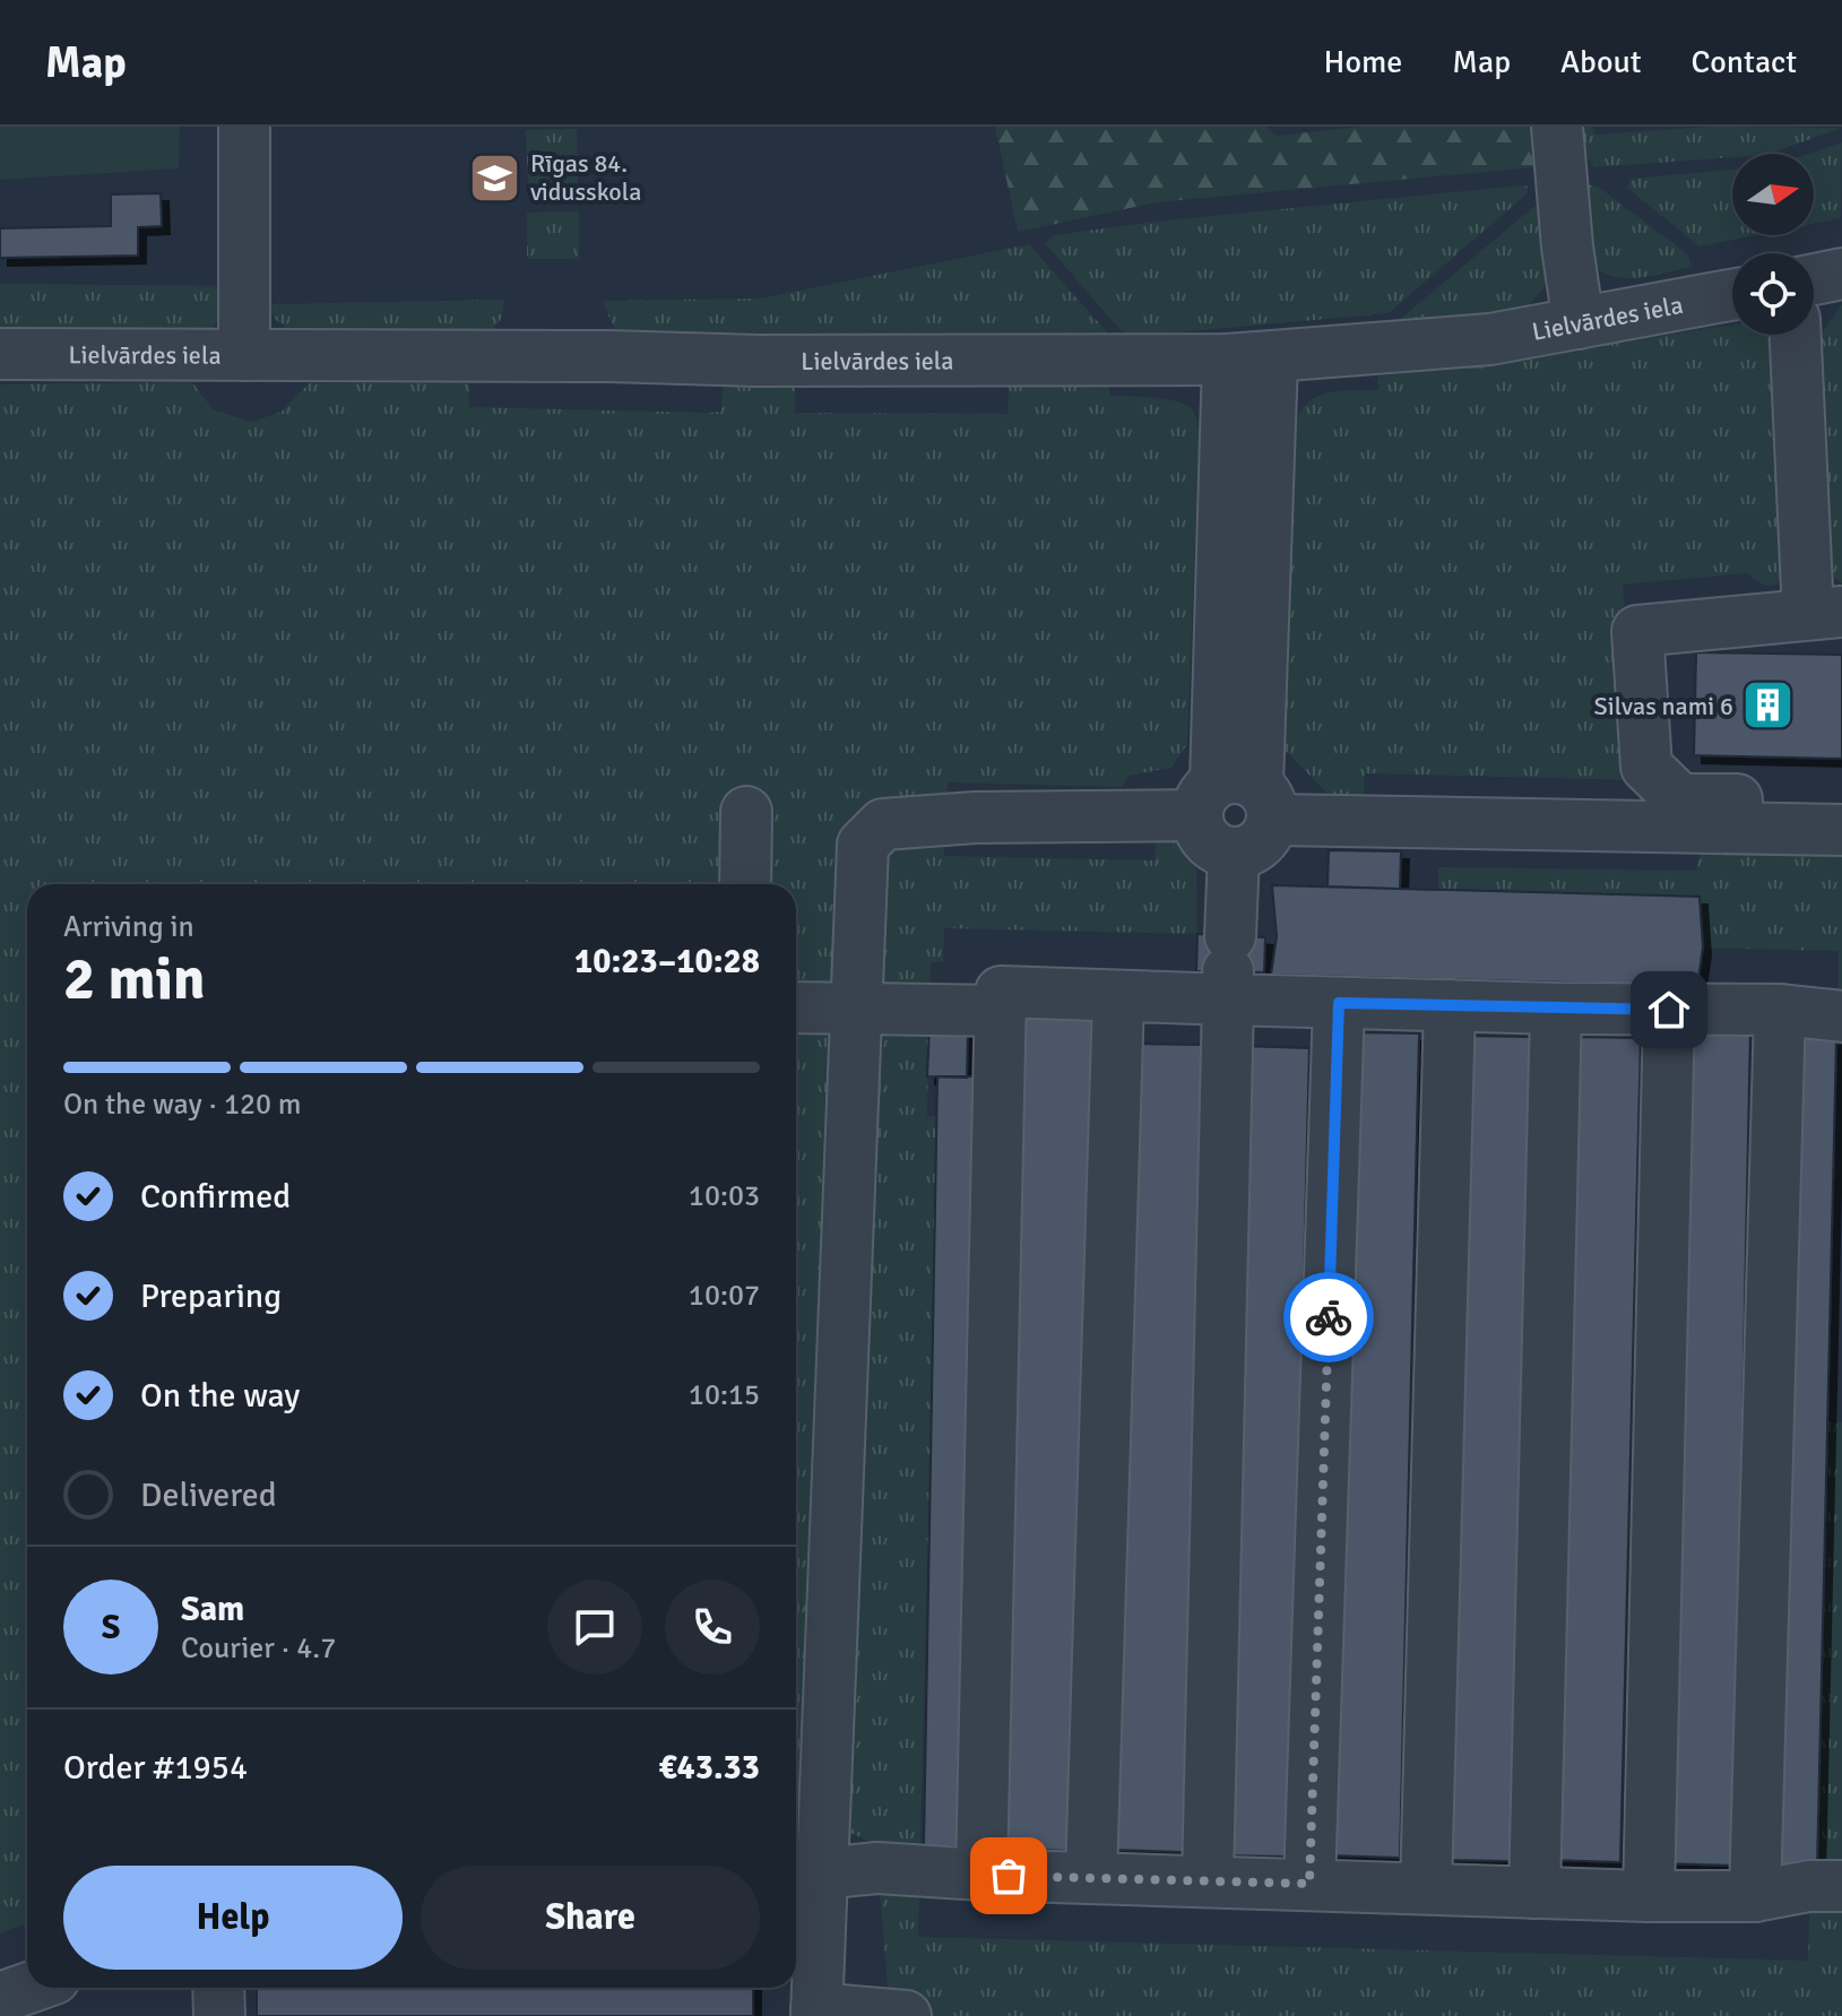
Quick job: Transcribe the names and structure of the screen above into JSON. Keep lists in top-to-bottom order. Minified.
{"streets":{"street":["Lielvārdes iela"]},"places":{"school or university":["Rīgas 84. vidusskola"],"building":["Silvas nami 6"]},"north":"right","page":{"header":"Map","nav":["Home","Map","About","Contact"],"heading":["2 min","Arriving in","10:23–10:28"],"panel":["Sam","Courier · 4.7","Order #1954","€43.33"],"bar":"On the way · 120 m","list":[["Confirmed","10:03"],["Preparing","10:07"],["On the way","10:15"],"Delivered"],"round":"S","buttons":["Help","Share"]}}
